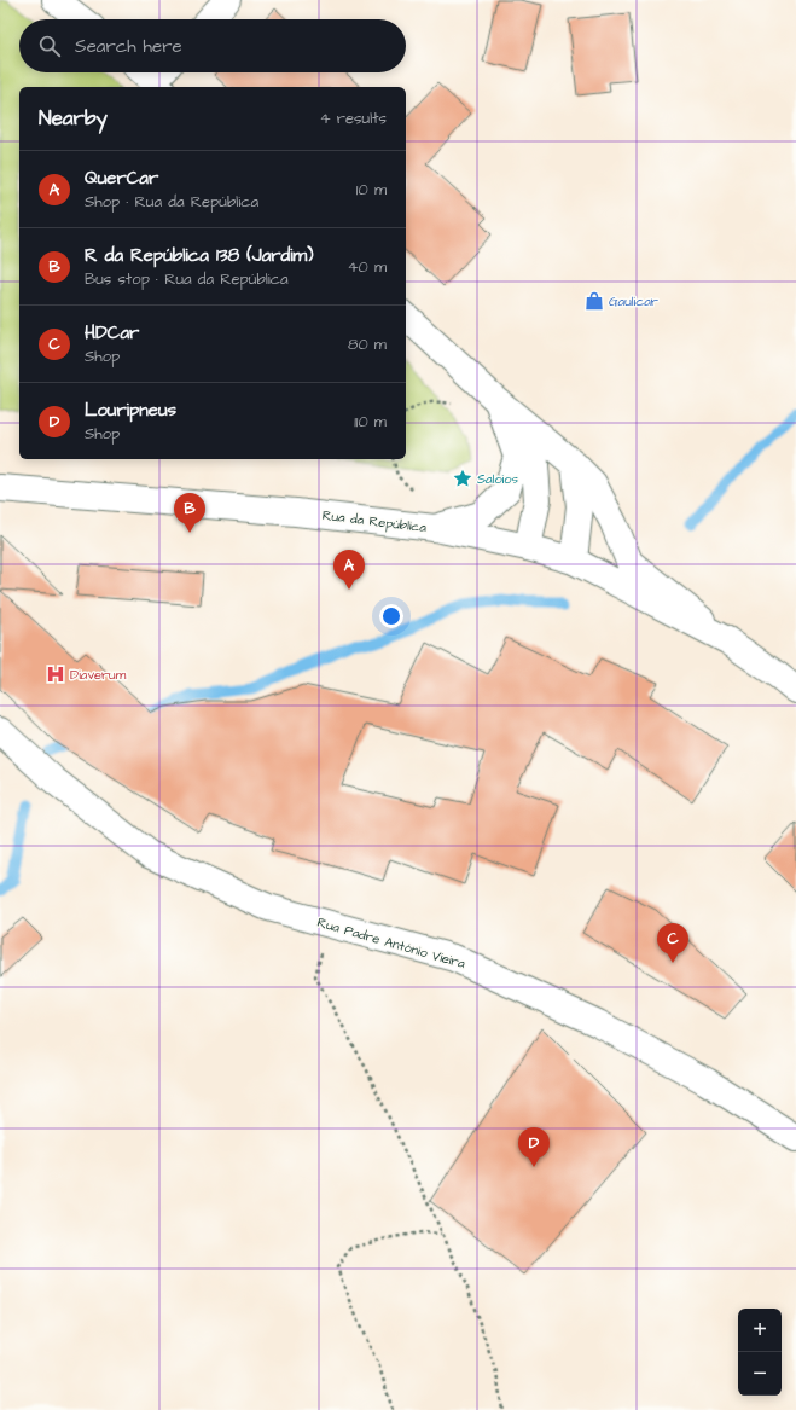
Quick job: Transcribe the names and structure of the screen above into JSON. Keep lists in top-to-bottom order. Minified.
{"streets":{"street":["Rua da República","Rua Padre António Vieira"]},"places":{"shop":["Gaulicar"],"place":["Saloios"],"hospital":["Diaverum"]},"page":{"search":"Search here","heading":["Nearby","4 results"],"list":[{"mark":"A","name":"QuerCar","note":"Shop · Rua da República","value":"10 m"},{"mark":"B","name":"R da República 138 (Jardim)","note":"Bus stop · Rua da República","value":"40 m"},{"mark":"C","name":"HDCar","note":"Shop","value":"80 m"},{"mark":"D","name":"Louripneus","note":"Shop","value":"110 m"}],"pins":["B","A","C","D"],"map_buttons":["+","−"]}}
